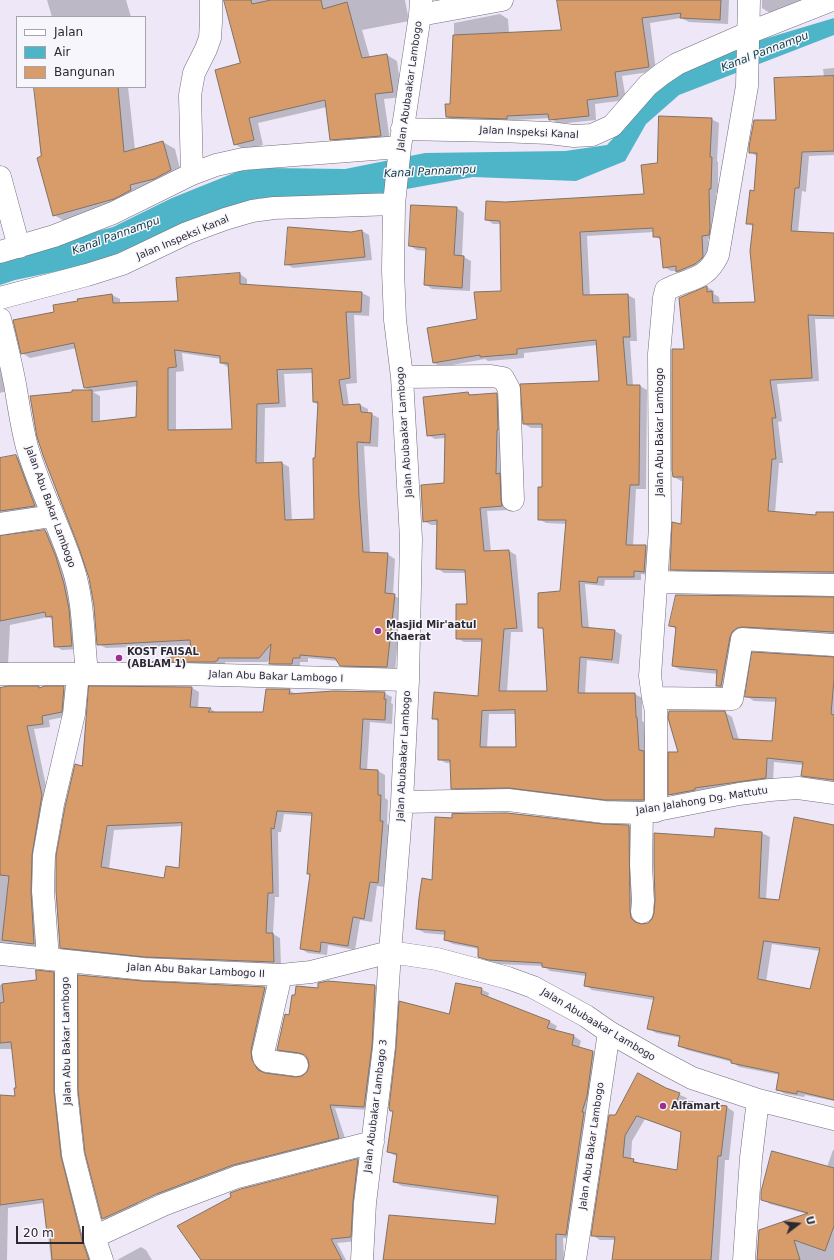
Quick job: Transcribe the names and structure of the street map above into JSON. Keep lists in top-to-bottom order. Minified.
{"streets":{"street":["Jalan Abubaakar Lambogo","Jalan Inspeksi Kanal","Jalan Abu Bakar Lambogo","Jalan Abu Bakar Lambogo I","Jalan Jalahong Dg. Mattutu","Jalan Abu Bakar Lambogo II","Jalan Abubakar Lambago 3"]},"crossings":[["Jalan Abubaakar Lambogo","Jalan Inspeksi Kanal"],["Jalan Abubaakar Lambogo","Jalan Abu Bakar Lambogo"],["Jalan Abubaakar Lambogo","Jalan Abu Bakar Lambogo I"],["Jalan Abubaakar Lambogo","Jalan Jalahong Dg. Mattutu"],["Jalan Abubaakar Lambogo","Jalan Abu Bakar Lambogo II"],["Jalan Abubaakar Lambogo","Jalan Abubakar Lambago 3"],["Jalan Inspeksi Kanal","Jalan Abu Bakar Lambogo"],["Jalan Abu Bakar Lambogo","Jalan Abu Bakar Lambogo I"],["Jalan Abu Bakar Lambogo","Jalan Jalahong Dg. Mattutu"],["Jalan Abu Bakar Lambogo","Jalan Abu Bakar Lambogo II"],["Jalan Abu Bakar Lambogo II","Jalan Abubakar Lambago 3"]],"water":["Kanal Pannampu"],"places":["Masjid Mir'aatul Khaerat","KOST FAISAL (ABLAM 1)","Alfamart"],"legend":["Jalan","Air","Bangunan"],"scale_bar":"20 m","north":"right"}
